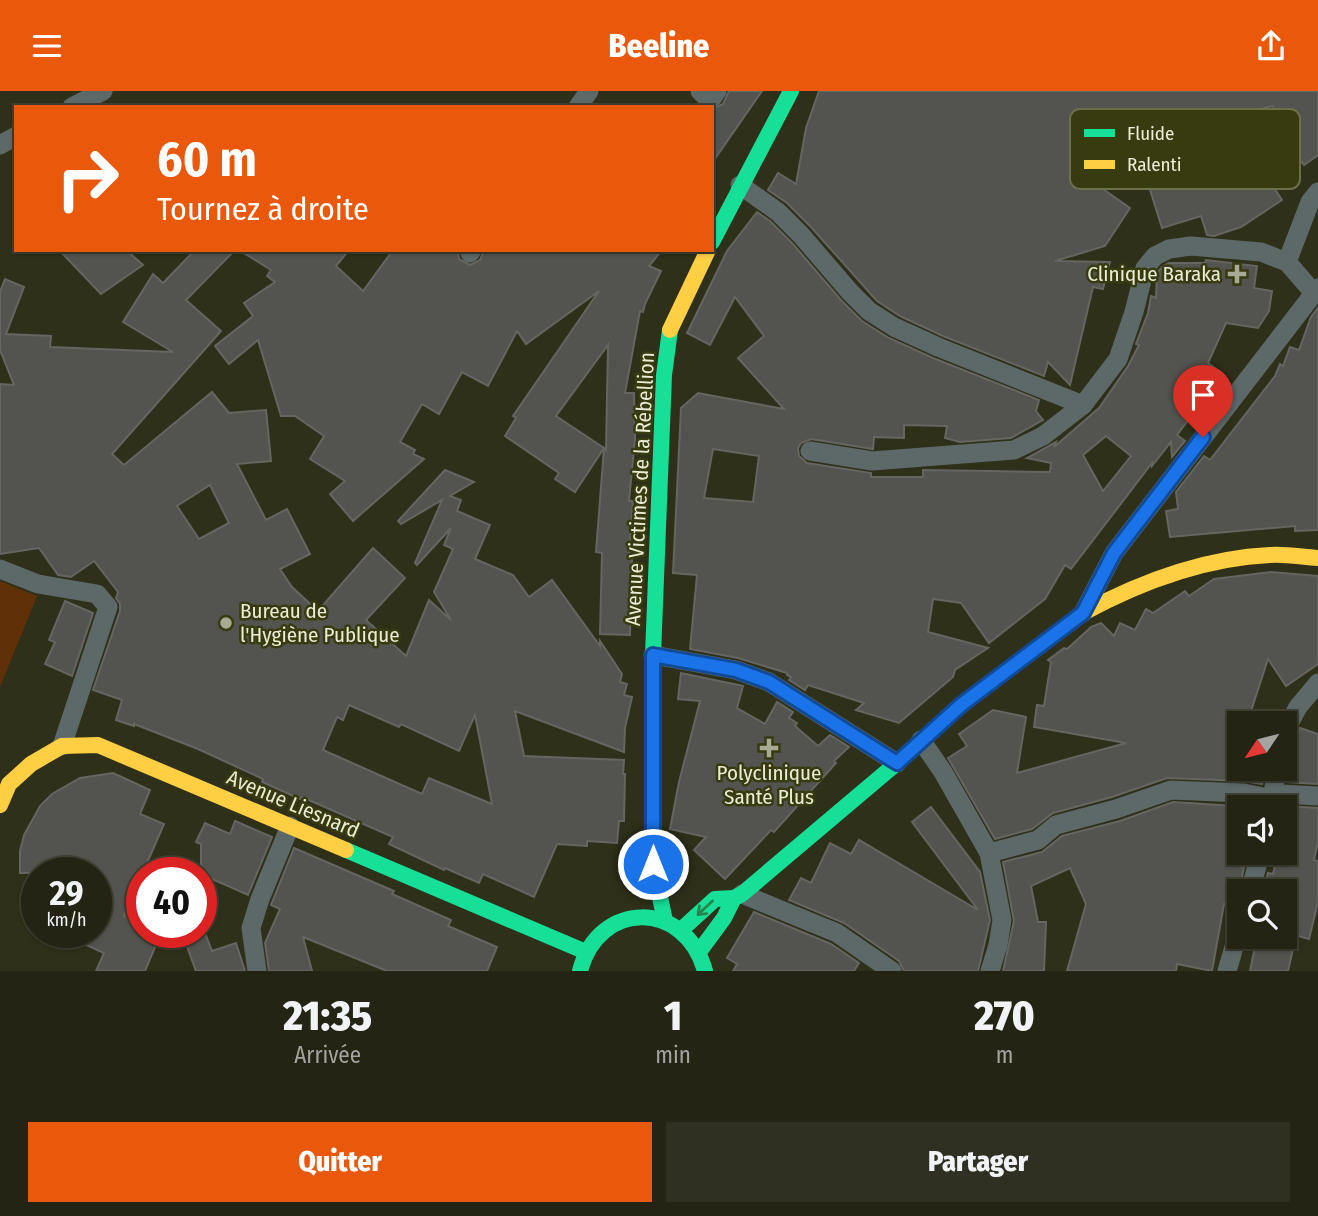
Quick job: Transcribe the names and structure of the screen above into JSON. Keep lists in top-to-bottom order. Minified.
{"streets":{"street":["Avenue Victimes de la Rébellion","Avenue Liesnard"]},"places":{"health":["Clinique Baraka","Polyclinique Santé Plus"],"other":["Bureau de l'Hygiène Publique"]},"legend":["Fluide","Ralenti"],"north":"bottom left","page":{"header":"Beeline","turn":["60 m","Tournez à droite"],"speed":"29 km/h","limit":"40","eta":["21:35","Arrivée","1","min","270","m"],"buttons":["Quitter","Partager"]}}
